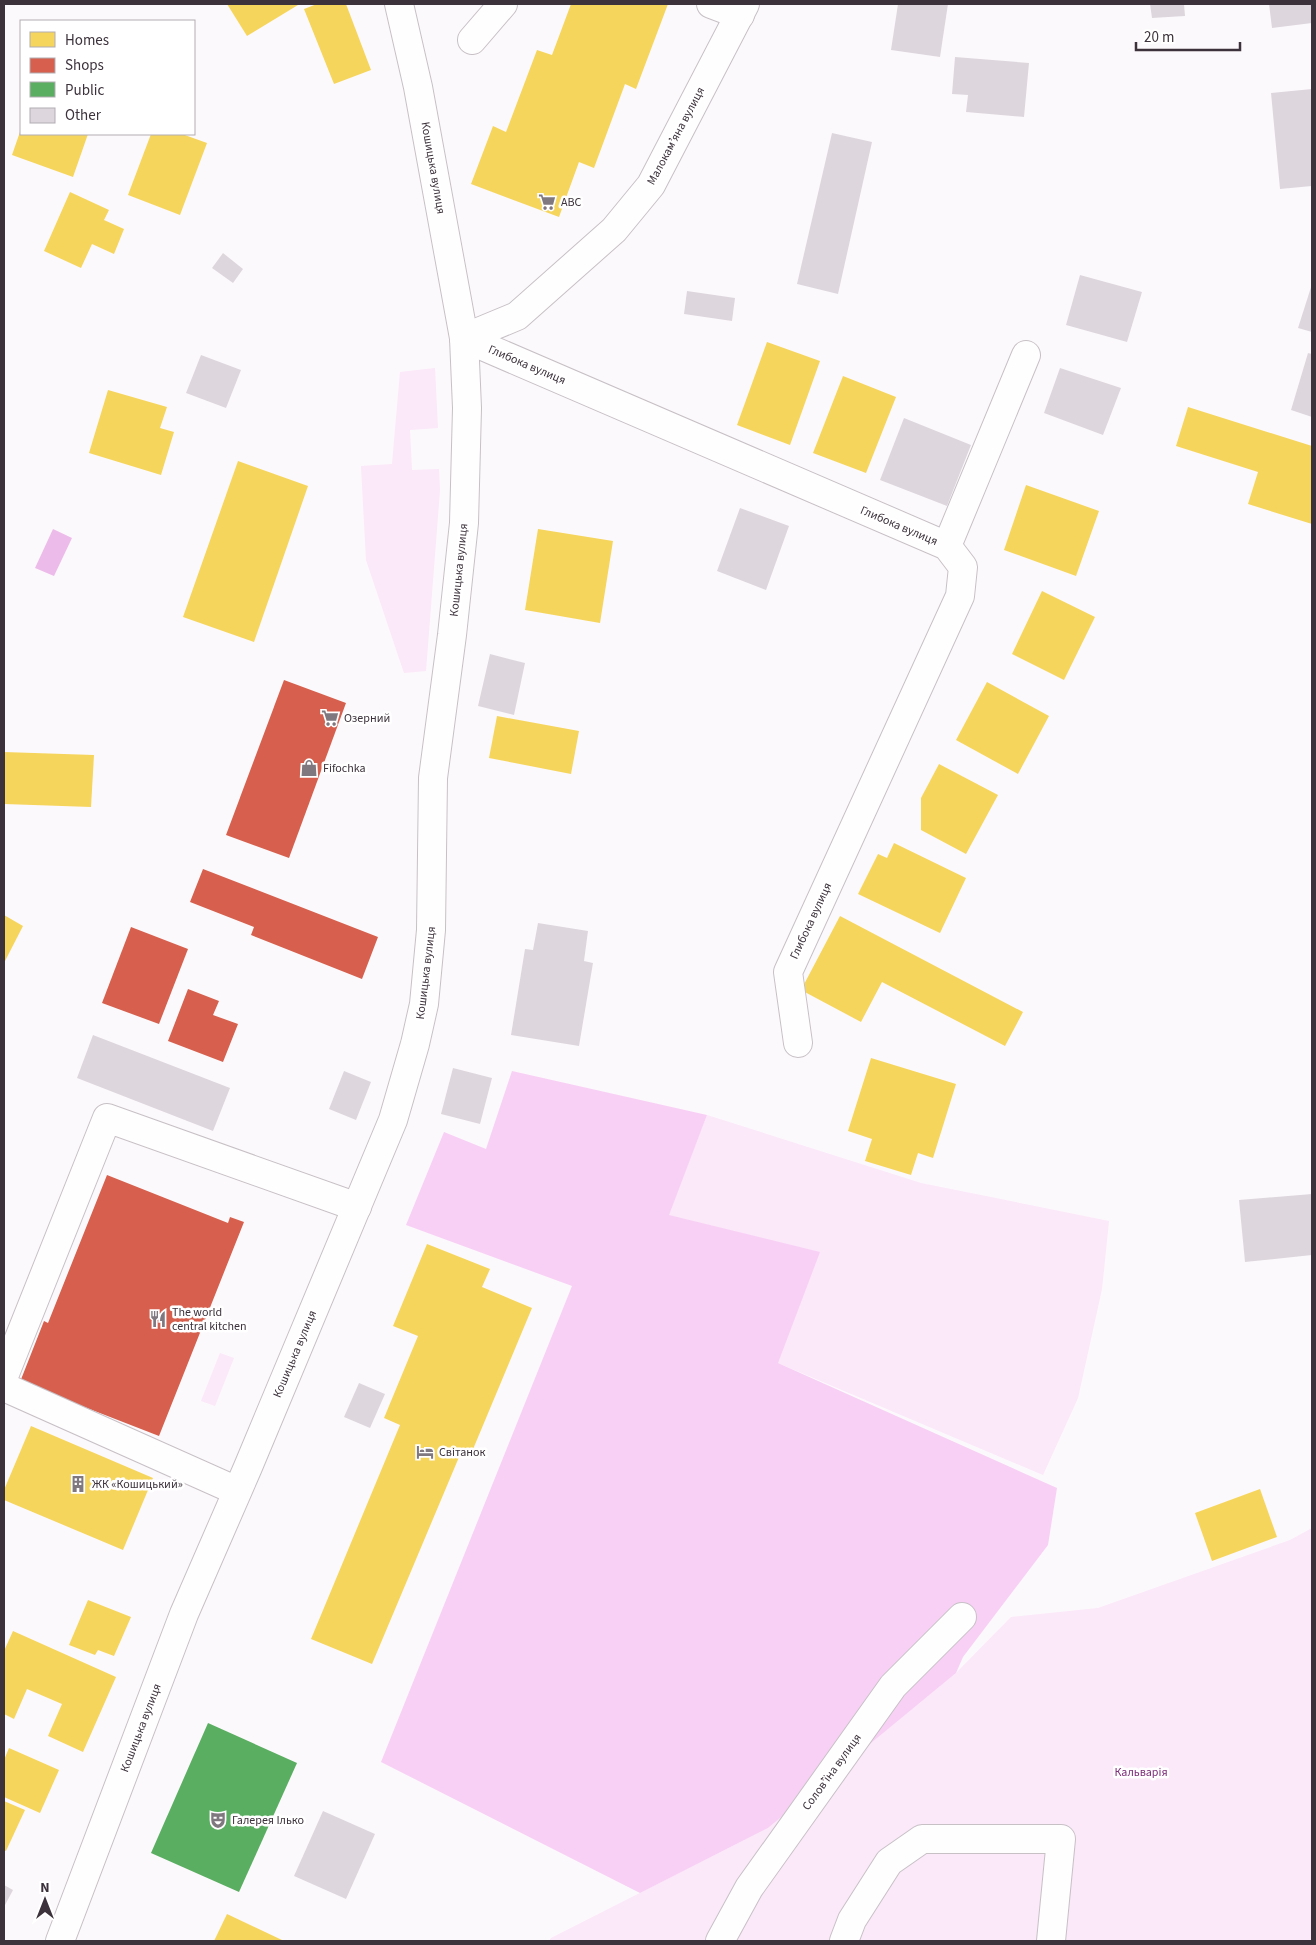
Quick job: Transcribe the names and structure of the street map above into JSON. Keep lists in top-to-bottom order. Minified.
{"streets":{"street":["Малокамʼяна вулиця","Кошицька вулиця","Глибока вулиця","Соловʼїна вулиця"]},"crossings":[["Малокамʼяна вулиця","Кошицька вулиця"],["Малокамʼяна вулиця","Глибока вулиця"],["Кошицька вулиця","Глибока вулиця"]],"parks":["Кальварія"],"places":{"supermarket":["ABC","Озерний"],"shop":["Fifochka"],"restaurant":["The world central kitchen"],"hotel":["Світанок"],"building":["ЖК «Кошицький»"],"theatre":["Галерея Ілько"]},"legend":["Homes","Shops","Public","Other"],"scale_bar":"20 m","north":"top"}
